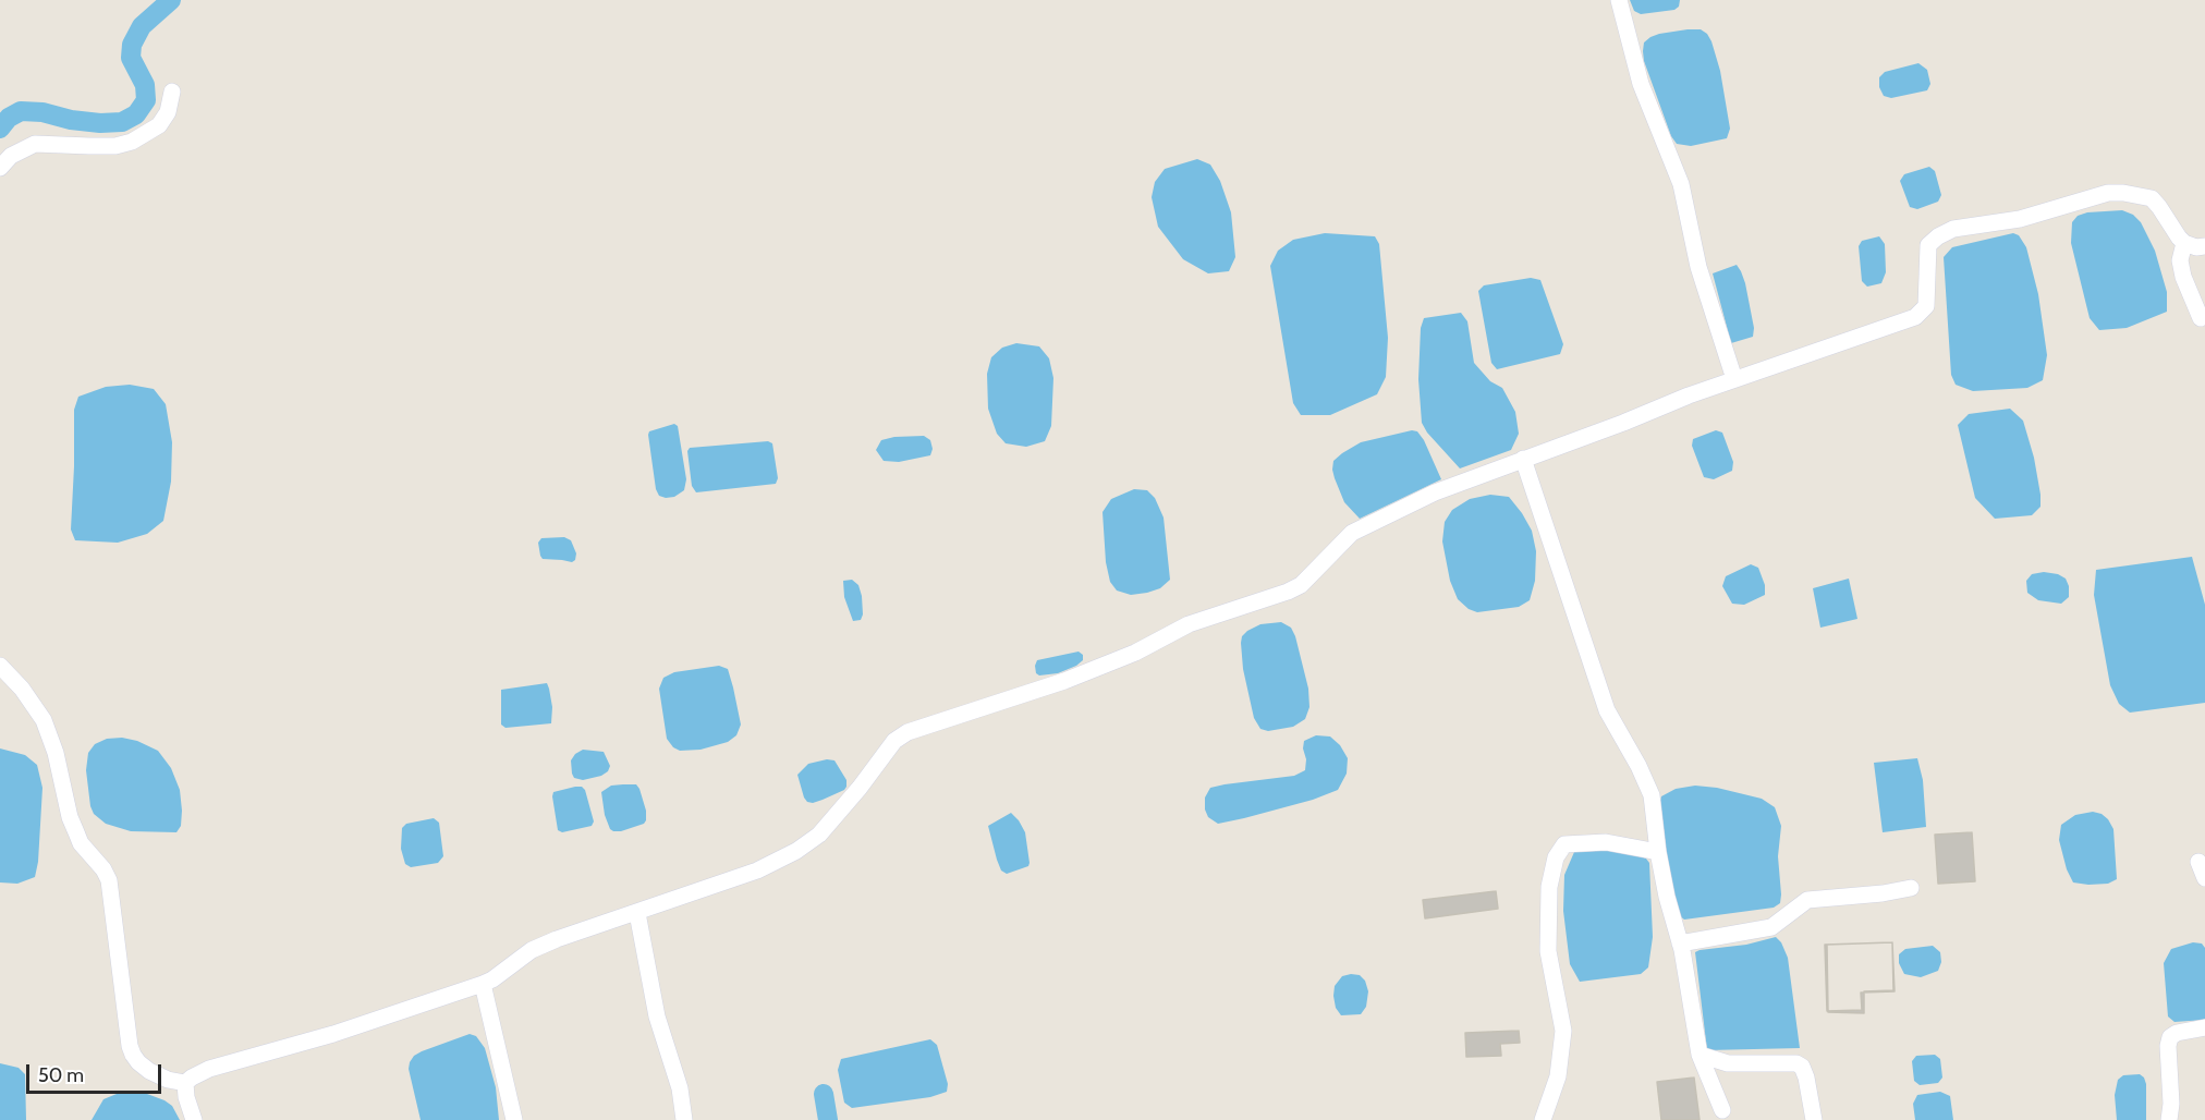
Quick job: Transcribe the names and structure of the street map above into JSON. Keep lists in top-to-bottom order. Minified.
{"scale_bar":"50 m"}
